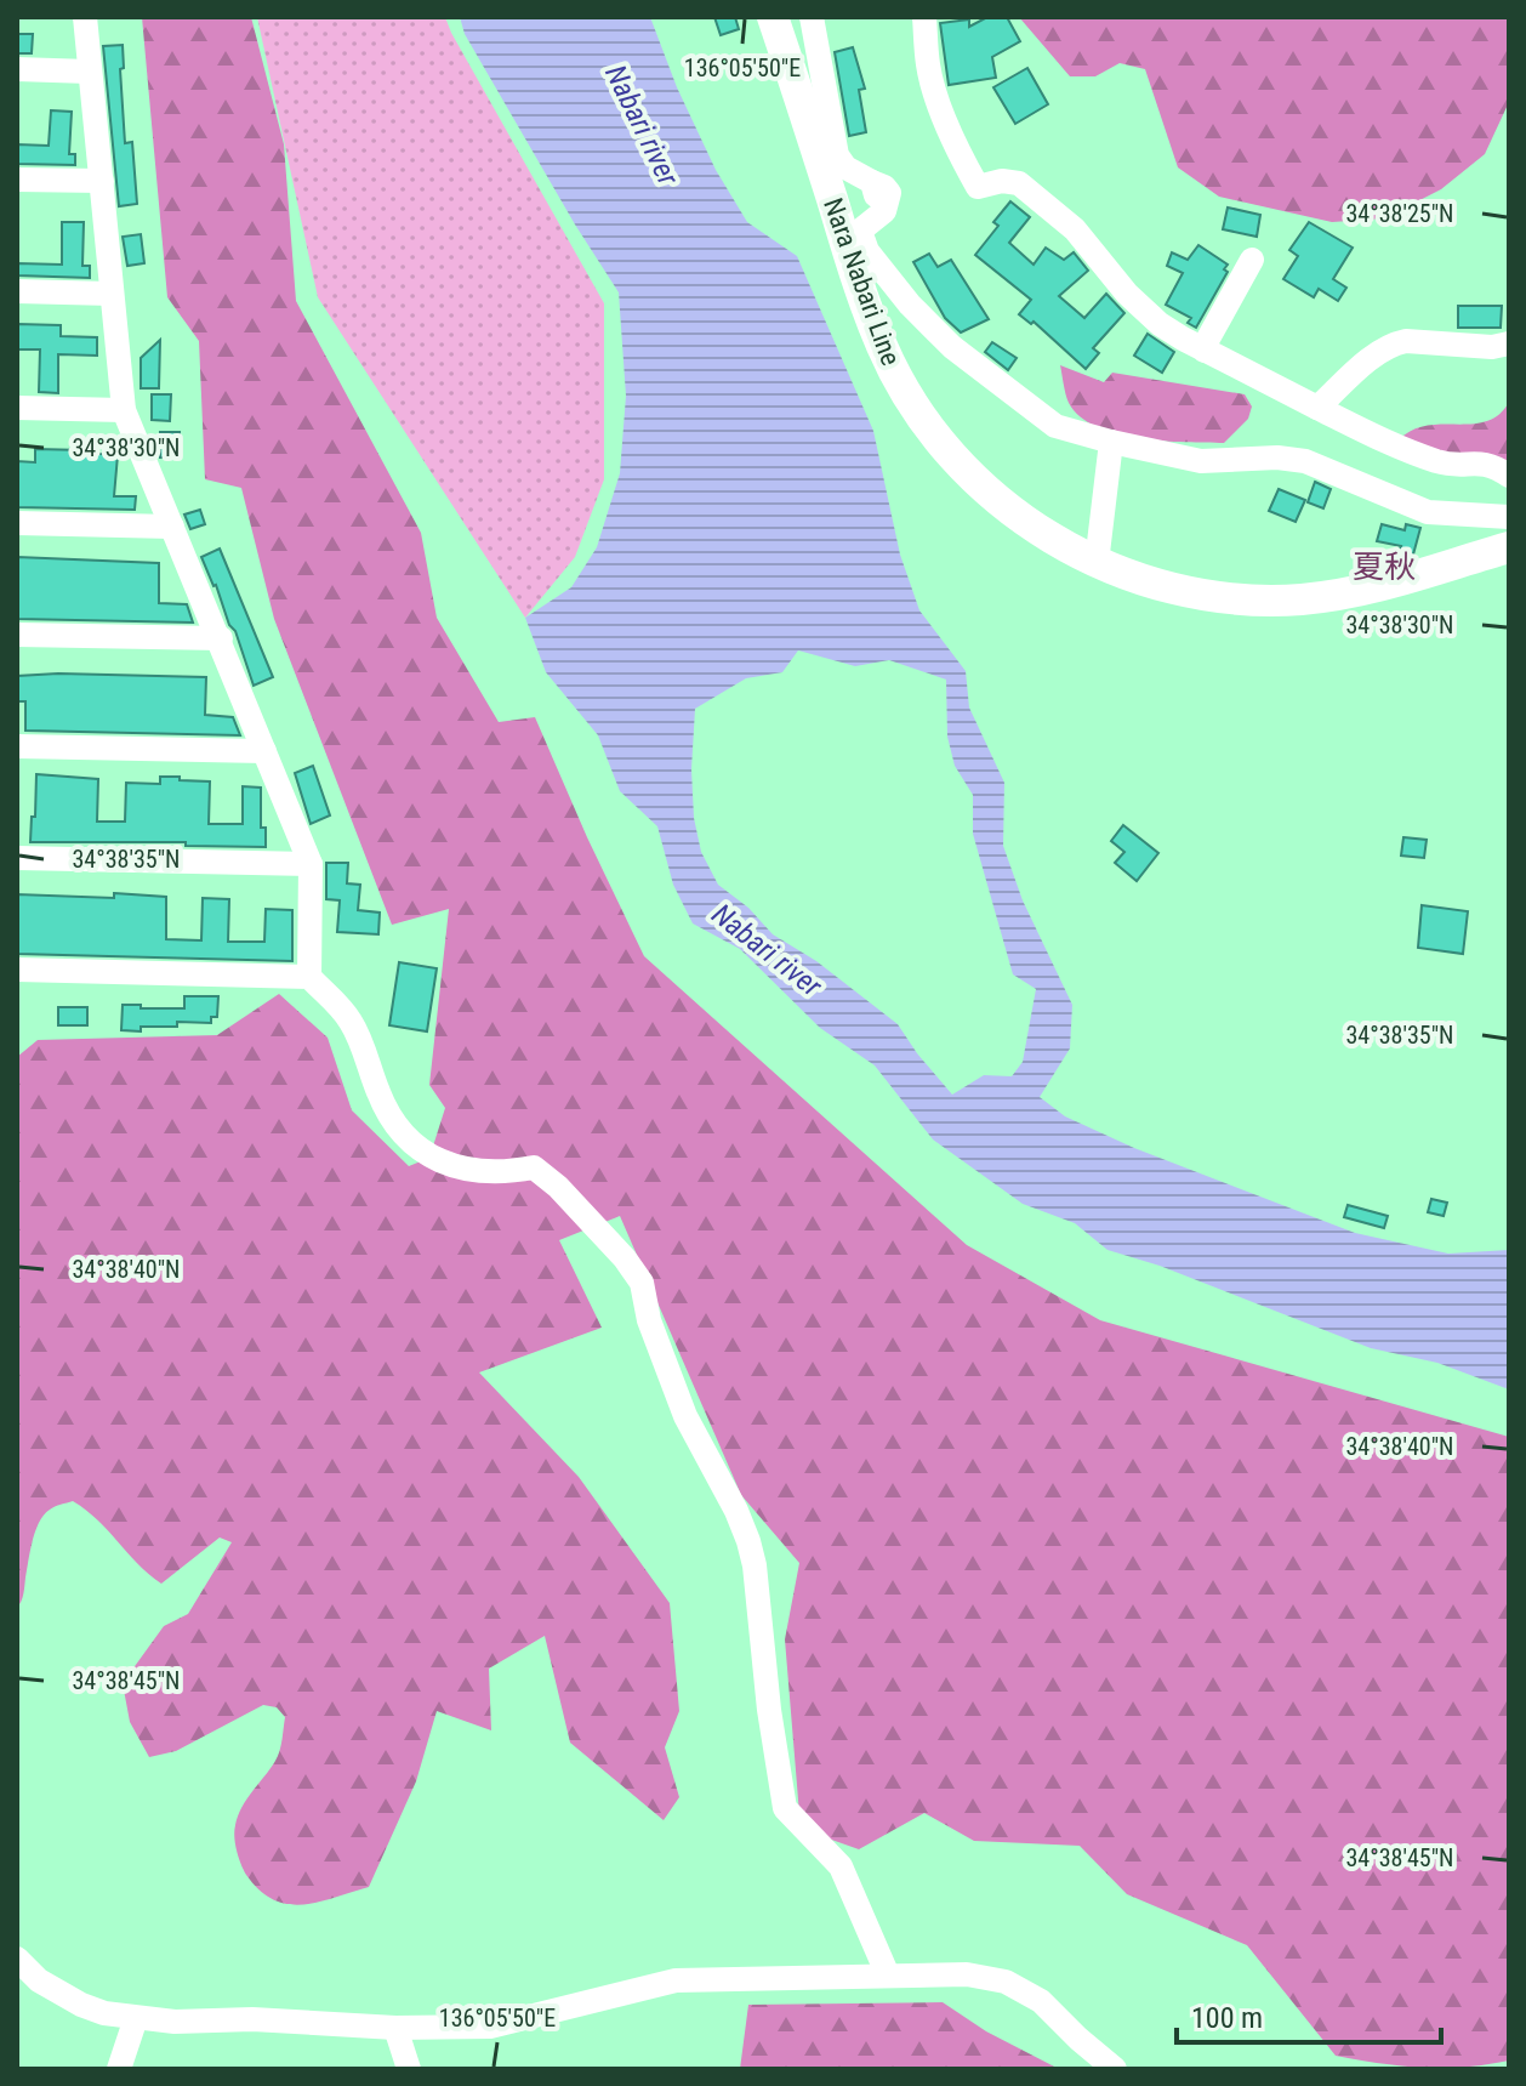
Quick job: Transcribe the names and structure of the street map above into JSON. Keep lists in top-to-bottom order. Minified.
{"streets":{"main road":["Nara Nabari Line"]},"districts":["夏秋"],"water":["Nabari river"],"scale_bar":"100 m","coordinates":["136°05'50\"E","34°38'25\"N","34°38'30\"N","34°38'35\"N","34°38'40\"N","34°38'45\"N"]}
